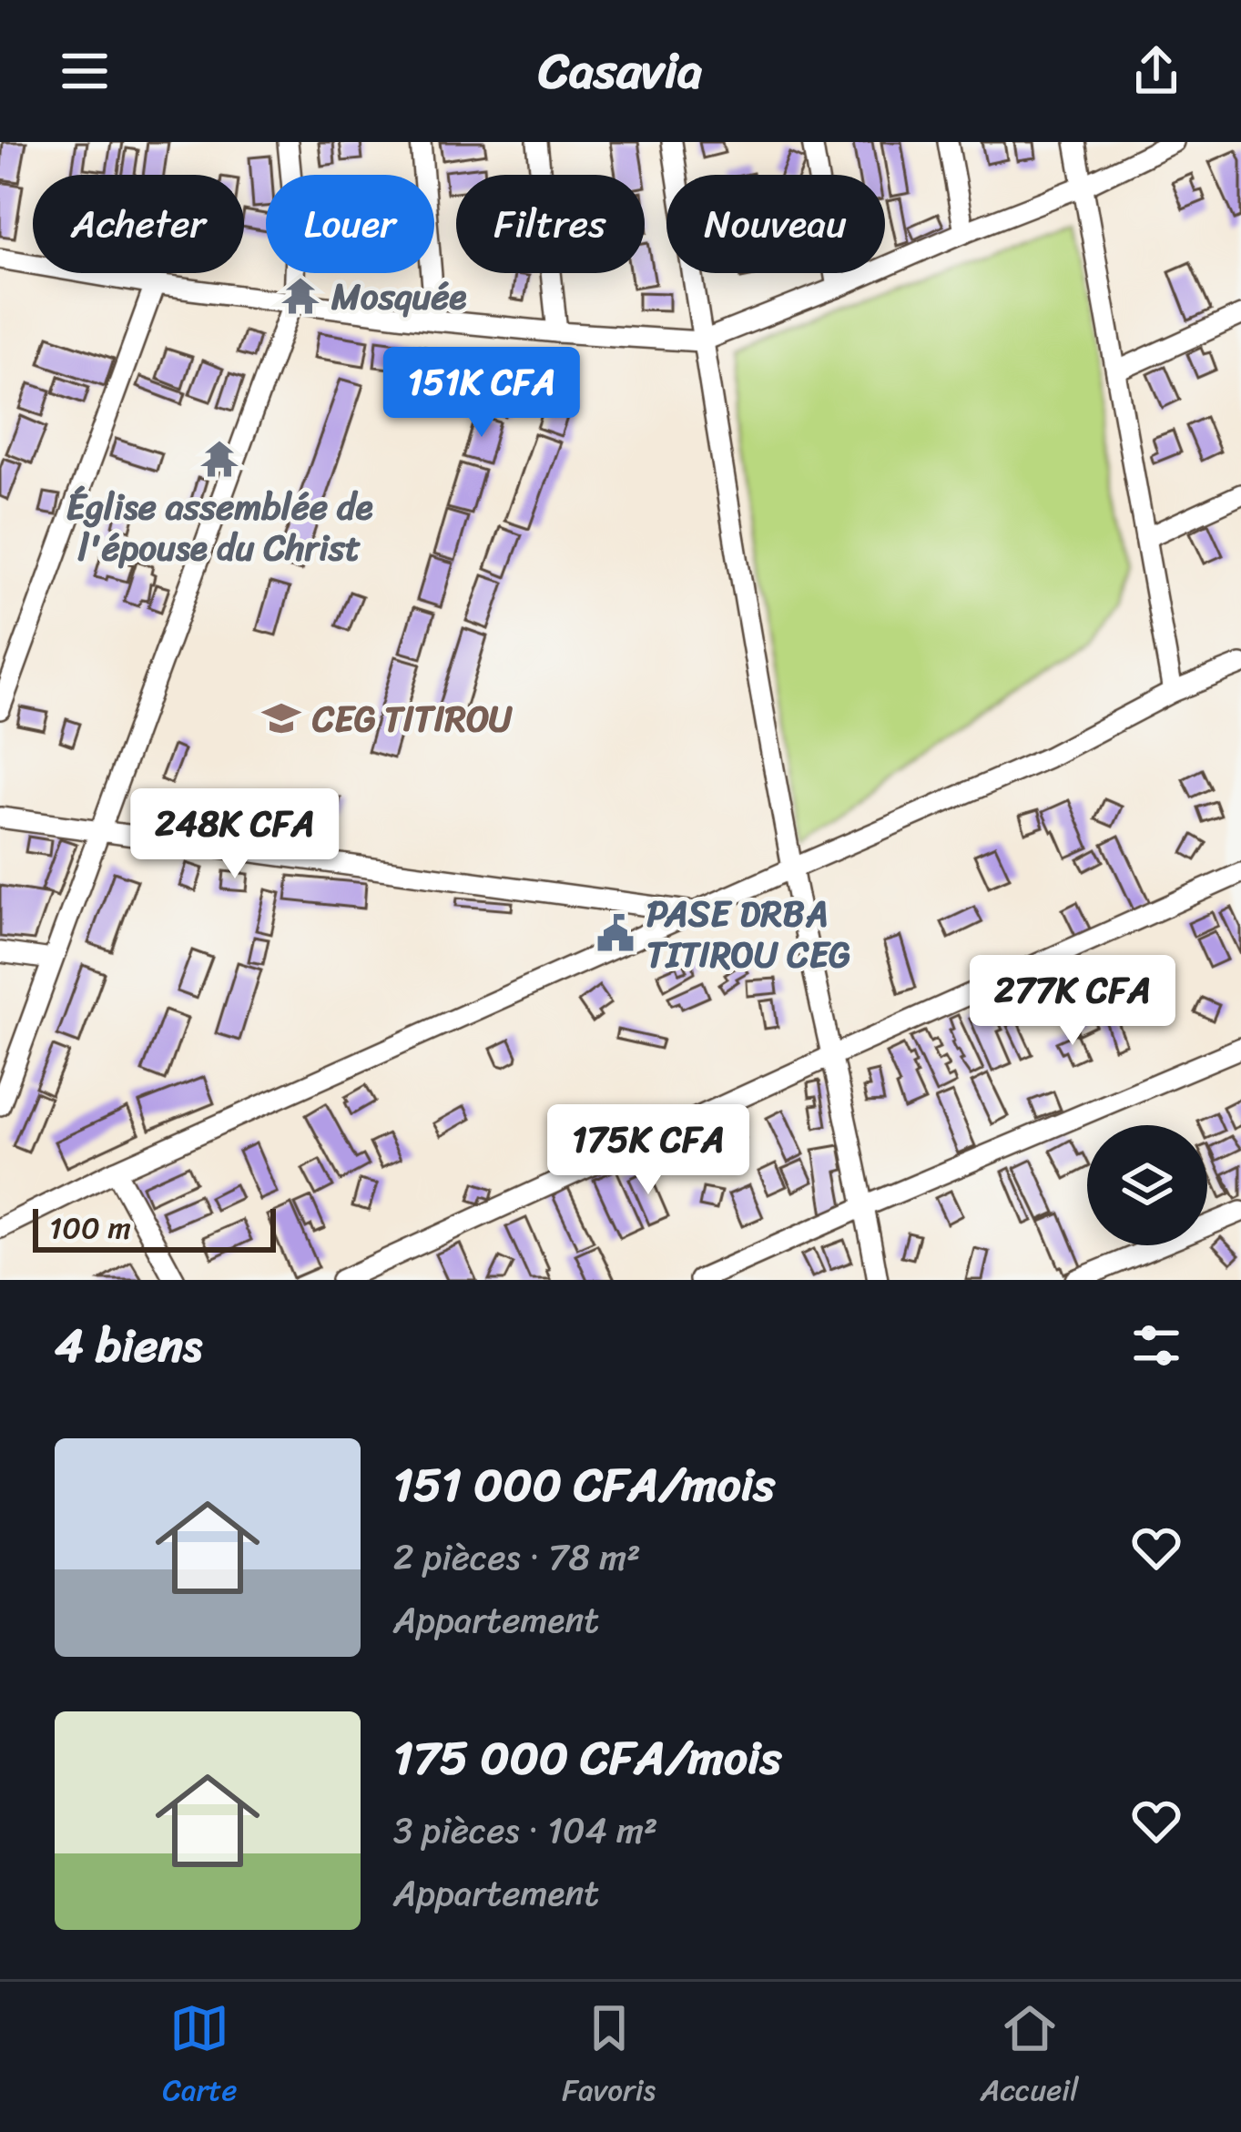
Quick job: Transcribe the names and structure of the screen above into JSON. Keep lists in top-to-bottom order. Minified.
{"places":{"temple":["Mosquée","Église assemblée de l'épouse du Christ"],"school or university":["CEG TITIROU"],"public building":["PASE DRBA TITIROU CEG"]},"scale_bar":"100 m","page":{"header":"Casavia","chip":["Acheter","Louer","Filtres","Nouveau"],"price":["151K CFA","248K CFA","277K CFA","175K CFA"],"scale":"100 m","heading":"4 biens","list":[{"name":"151 000 CFA/mois","note":"2 pièces · 78 m² · Appartement"},{"name":"175 000 CFA/mois","note":"3 pièces · 104 m² · Appartement"}],"tabs":["Carte","Favoris","Accueil"]}}
